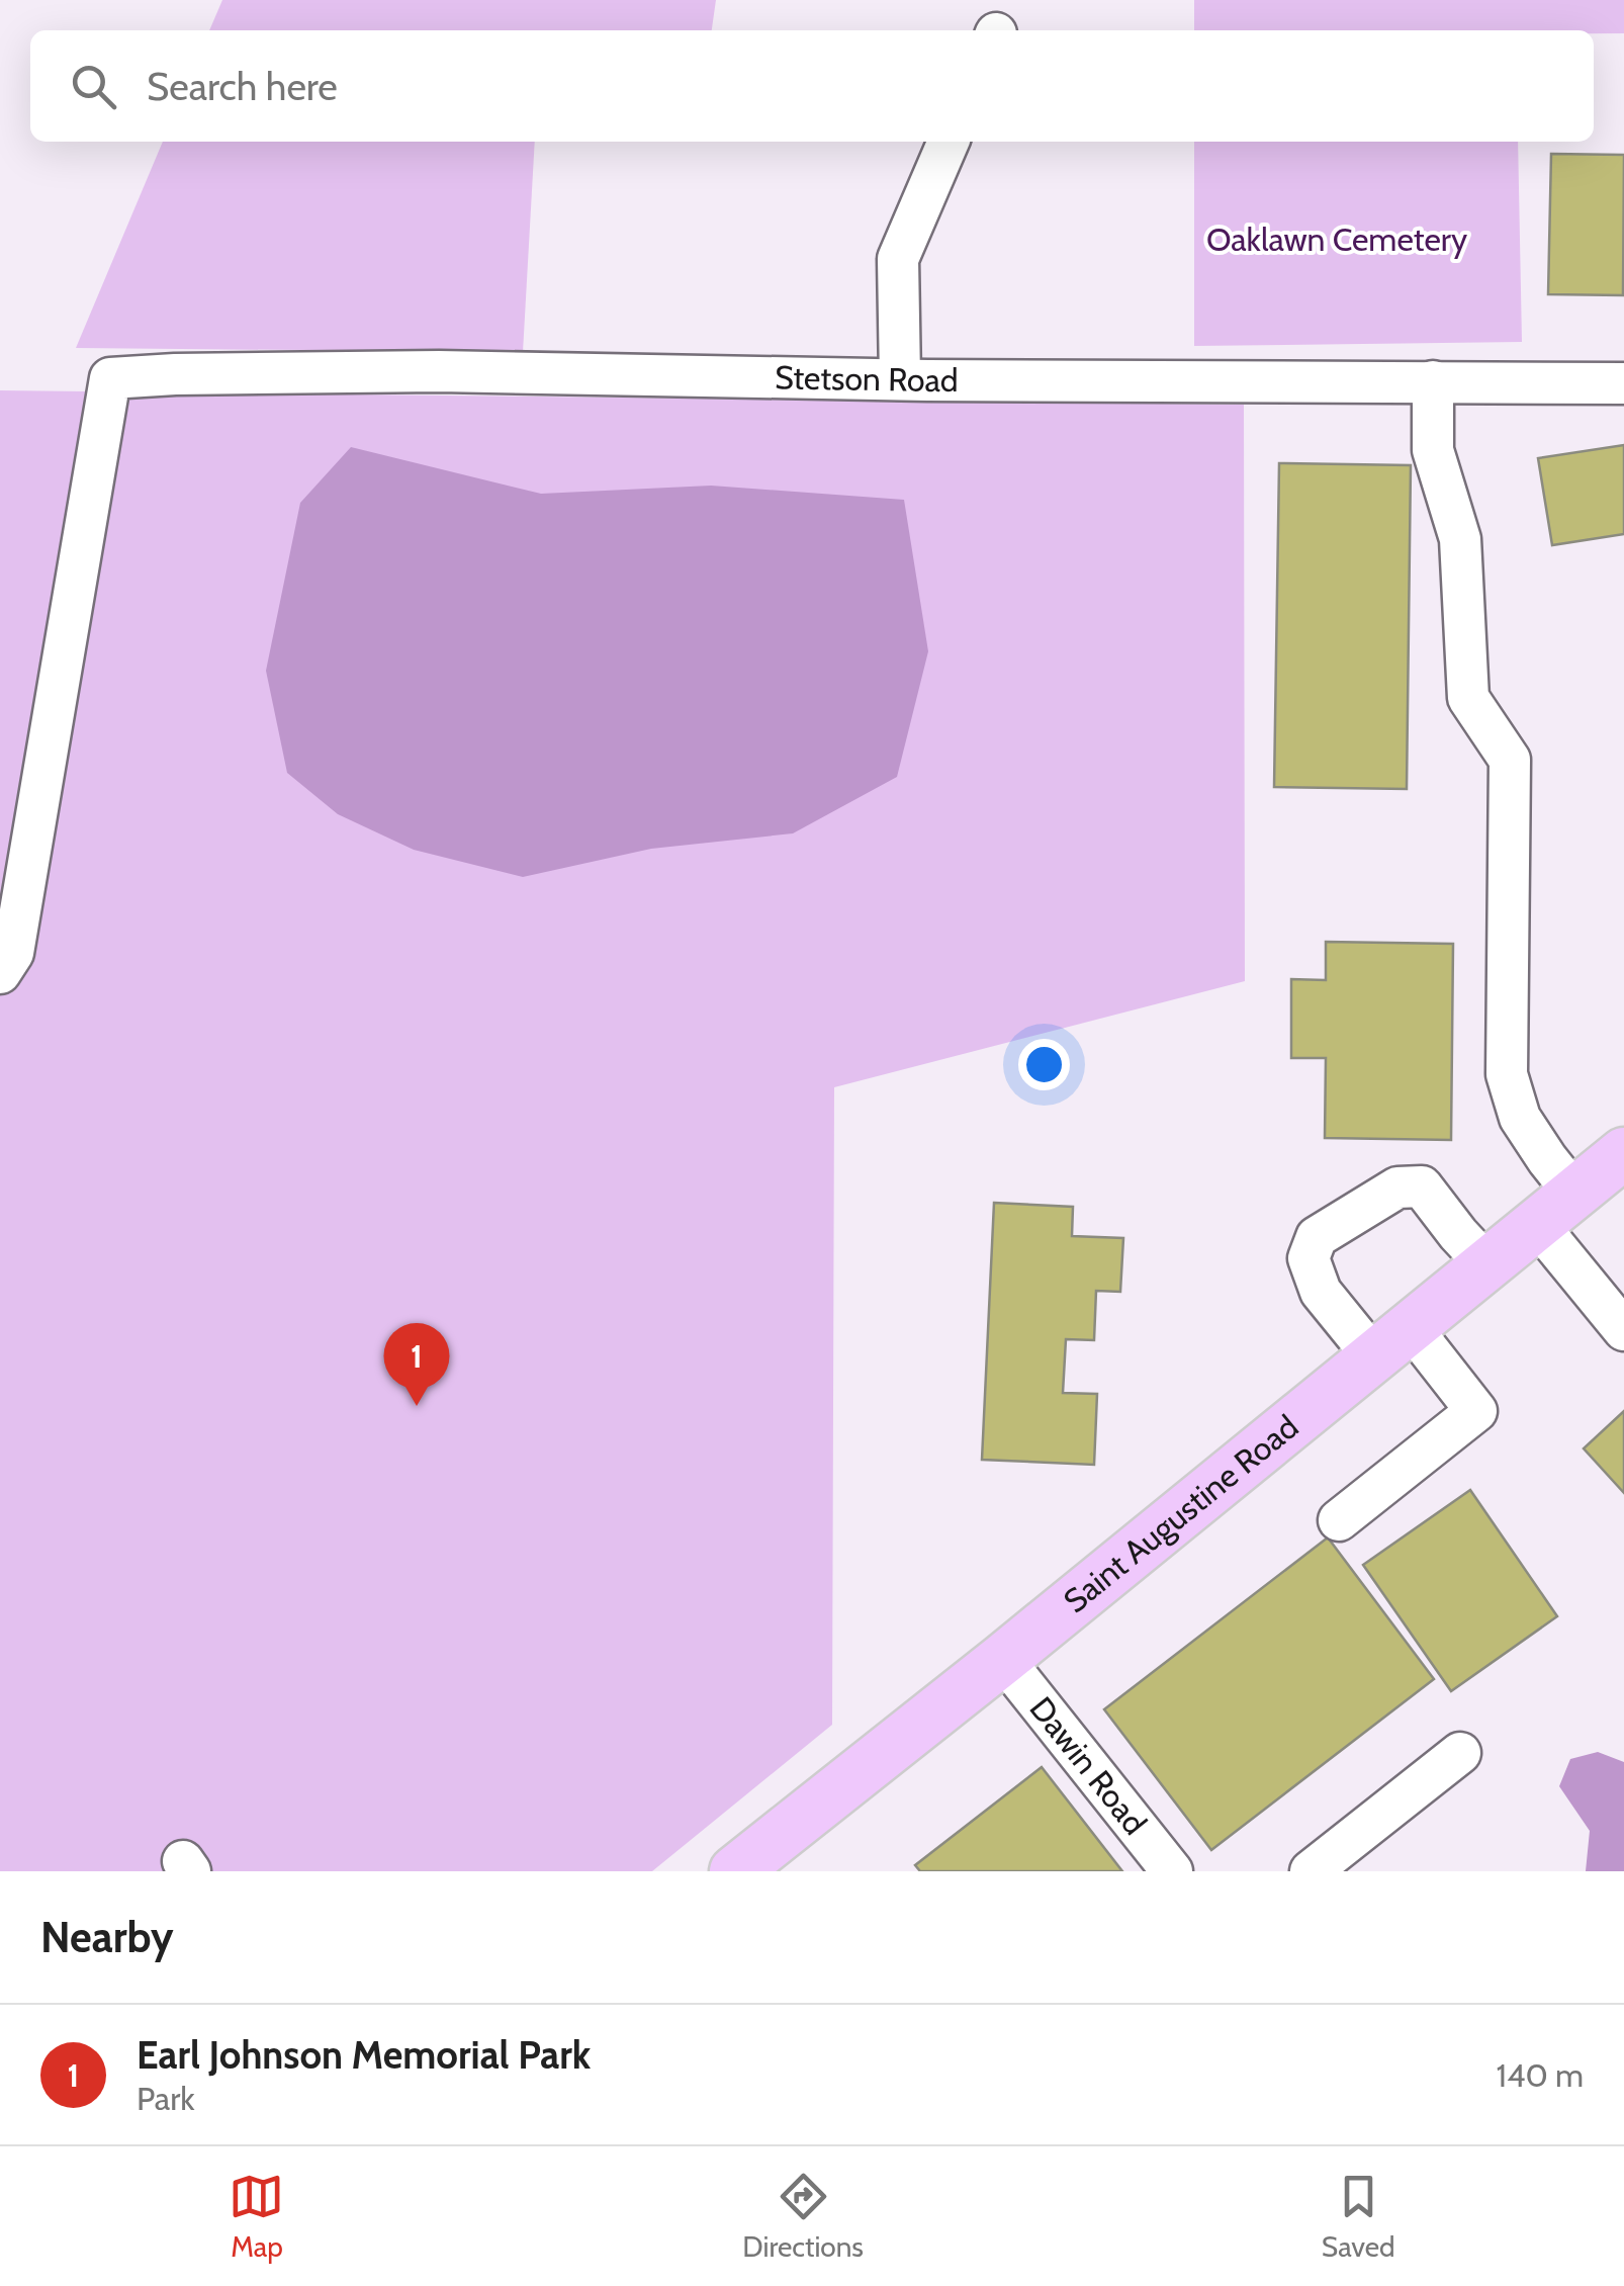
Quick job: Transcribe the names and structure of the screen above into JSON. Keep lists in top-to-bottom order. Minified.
{"streets":{"main road":["Saint Augustine Road"],"street":["Stetson Road","Dawin Road"]},"crossings":[["Saint Augustine Road","Dawin Road"]],"parks":["Oaklawn Cemetery"],"page":{"search":"Search here","pins":"1","heading":"Nearby","list":[{"mark":"1","name":"Earl Johnson Memorial Park","note":"Park","value":"140 m"}],"nav":["Map","Directions","Saved"]}}
